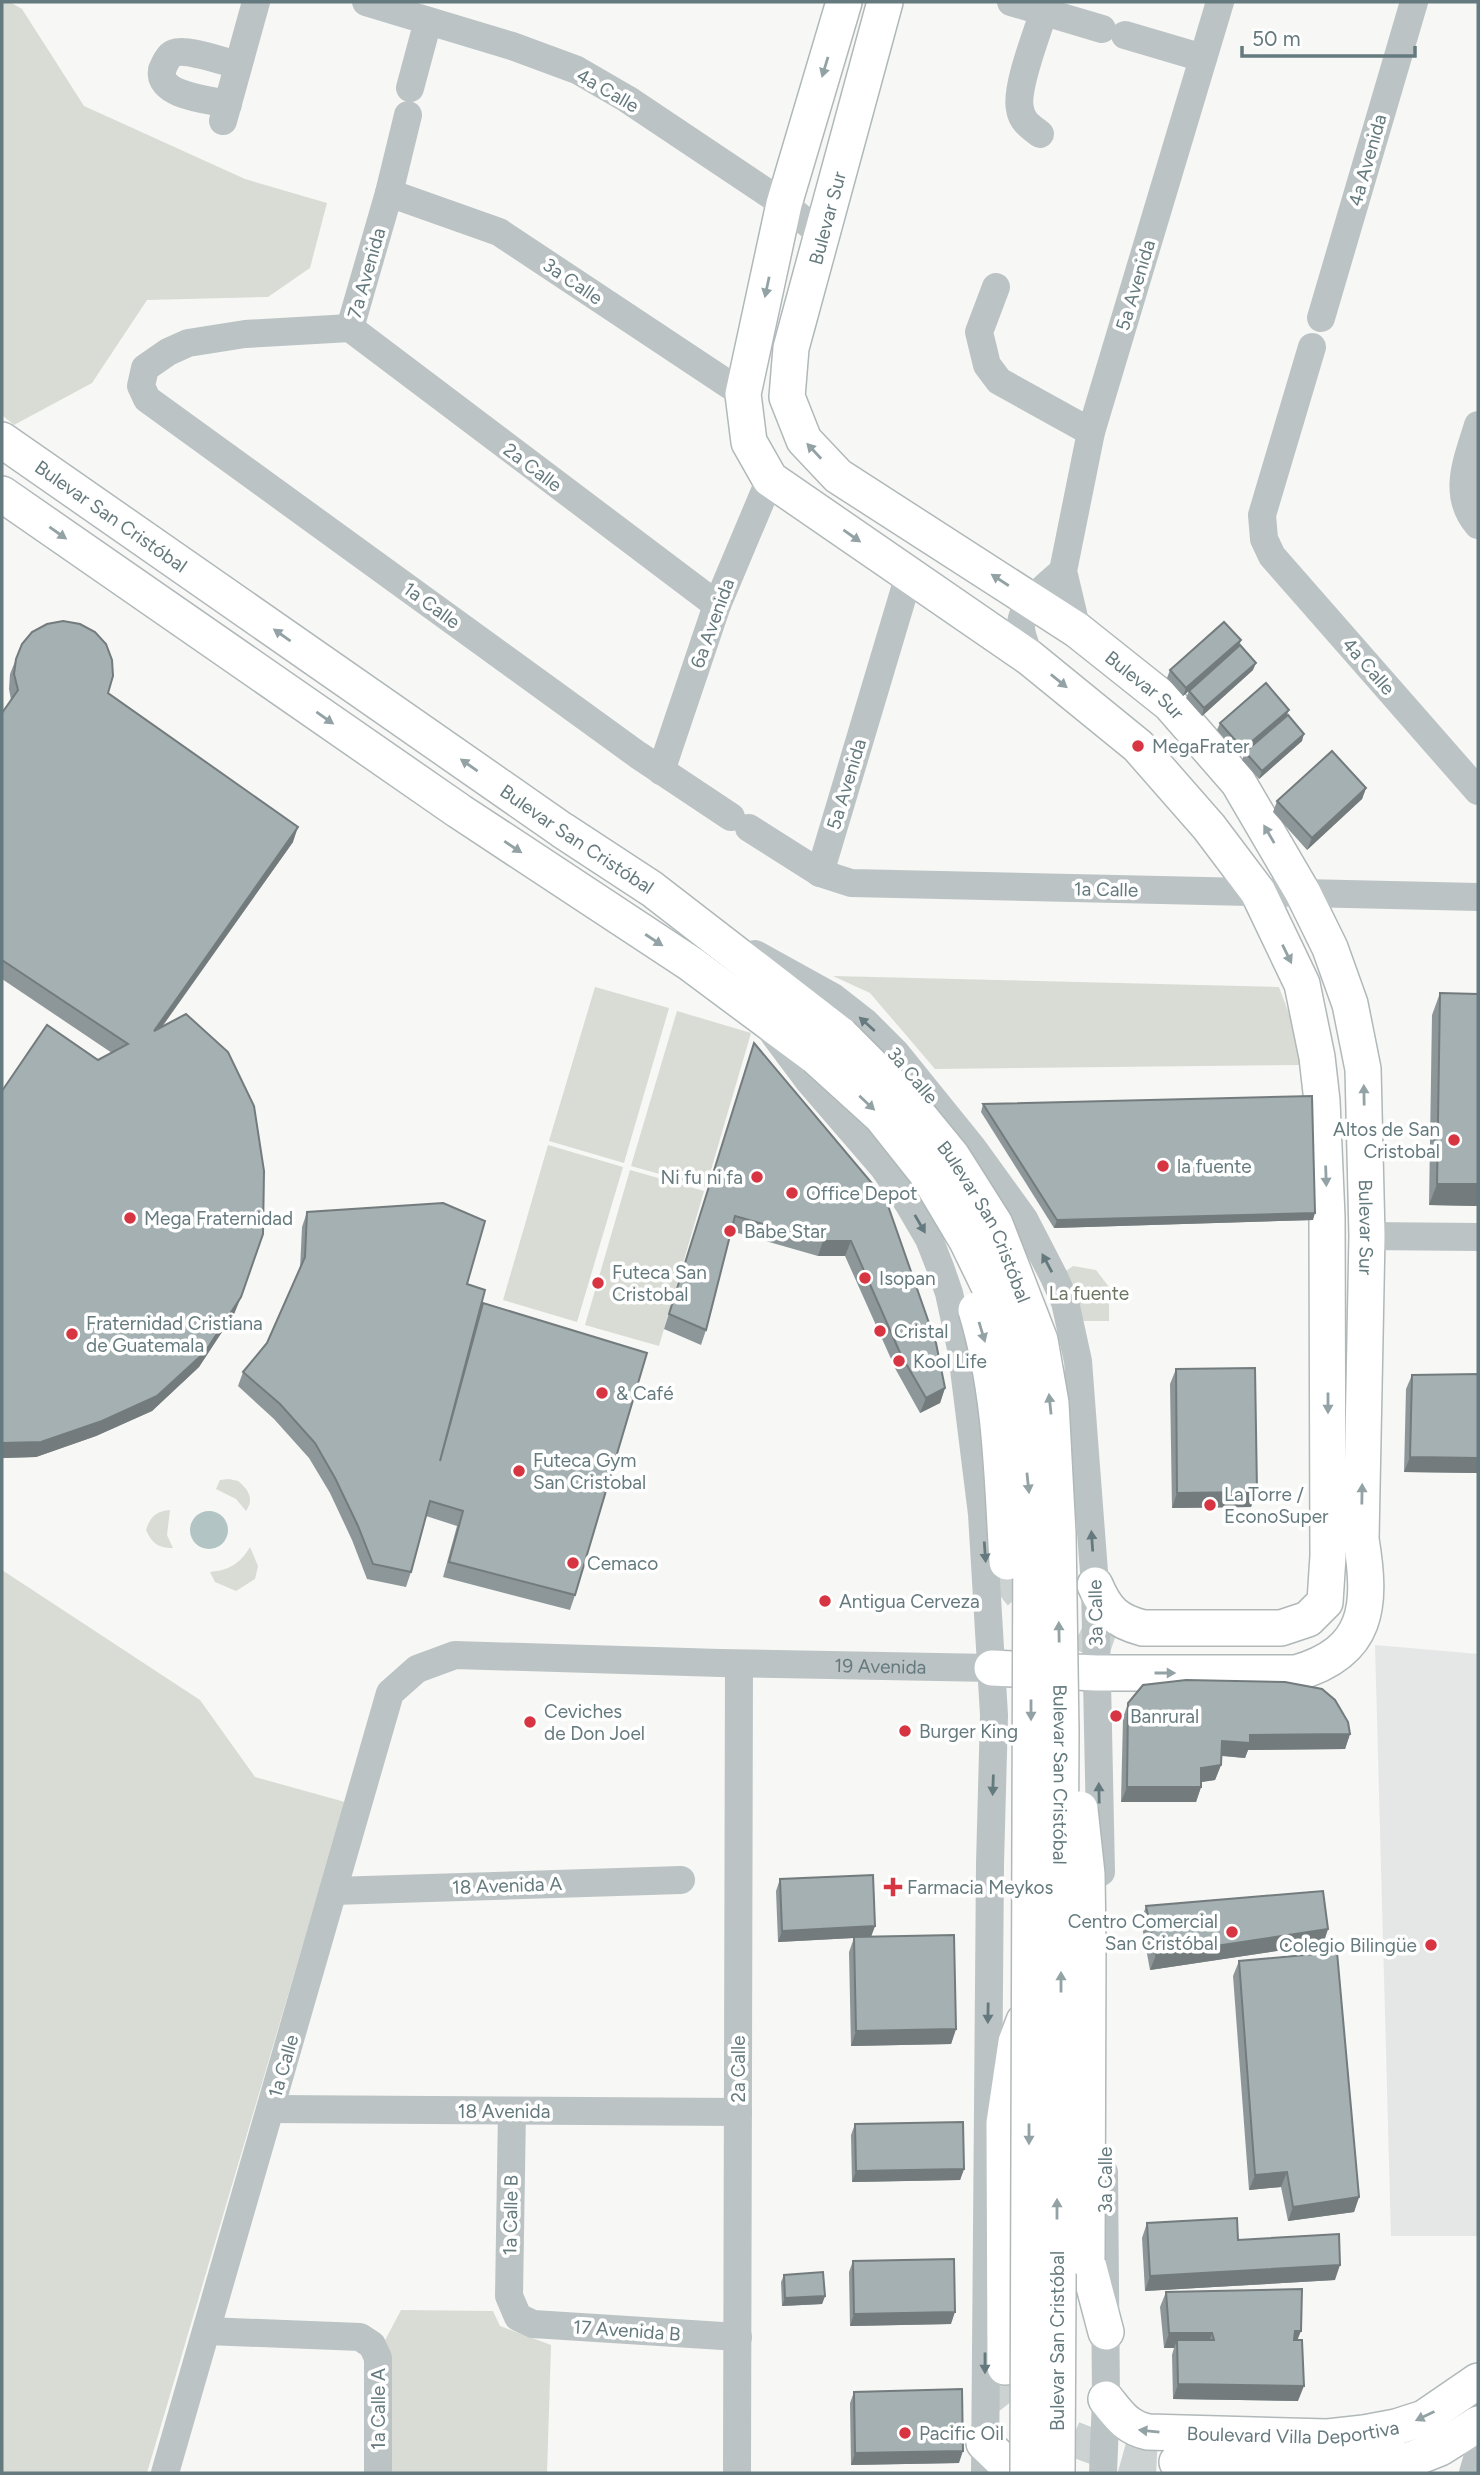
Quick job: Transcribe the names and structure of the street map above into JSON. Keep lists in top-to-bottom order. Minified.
{"streets":{"main road":["Bulevar Sur","Bulevar San Cristóbal","19 Avenida","Boulevard Villa Deportiva"],"street":["4a Calle","4a Avenida","7a Avenida","3a Calle","5a Avenida","2a Calle","1a Calle","6a Avenida","18 Avenida A","18 Avenida","1a Calle B","17 Avenida B","1a Calle A"]},"crossings":[["4a Calle","Bulevar Sur"],["4a Calle","7a Avenida"],["Bulevar Sur","3a Calle"],["Bulevar Sur","5a Avenida"],["Bulevar Sur","1a Calle"],["Bulevar Sur","6a Avenida"],["Bulevar Sur","19 Avenida"],["7a Avenida","3a Calle"],["7a Avenida","2a Calle"],["7a Avenida","1a Calle"],["3a Calle","Bulevar San Cristóbal"],["3a Calle","19 Avenida"],["3a Calle","Boulevard Villa Deportiva"],["5a Avenida","1a Calle"],["2a Calle","6a Avenida"],["2a Calle","19 Avenida"],["2a Calle","18 Avenida"],["2a Calle","17 Avenida B"],["1a Calle","6a Avenida"],["1a Calle","19 Avenida"],["1a Calle","18 Avenida A"],["1a Calle","18 Avenida"],["1a Calle","1a Calle A"],["18 Avenida","1a Calle B"],["1a Calle B","17 Avenida B"]],"parks":["La fuente"],"places":{"other":["MegaFrater","Altos de San Cristobal","la fuente","Ni fu ni fa","Office Depot","Mega Fraternidad","Babe Star","Isopan","Futeca San Cristobal","Cristal","Fraternidad Cristiana de Guatemala","Kool Life","& Café","Futeca Gym San Cristobal","La Torre / EconoSuper","Cemaco","Antigua Cerveza","Banrural","Ceviches de Don Joel","Burger King","Centro Comercial San Cristóbal","Colegio Bilingüe","Pacific Oil"],"health":["Farmacia Meykos"]},"scale_bar":"50 m"}
